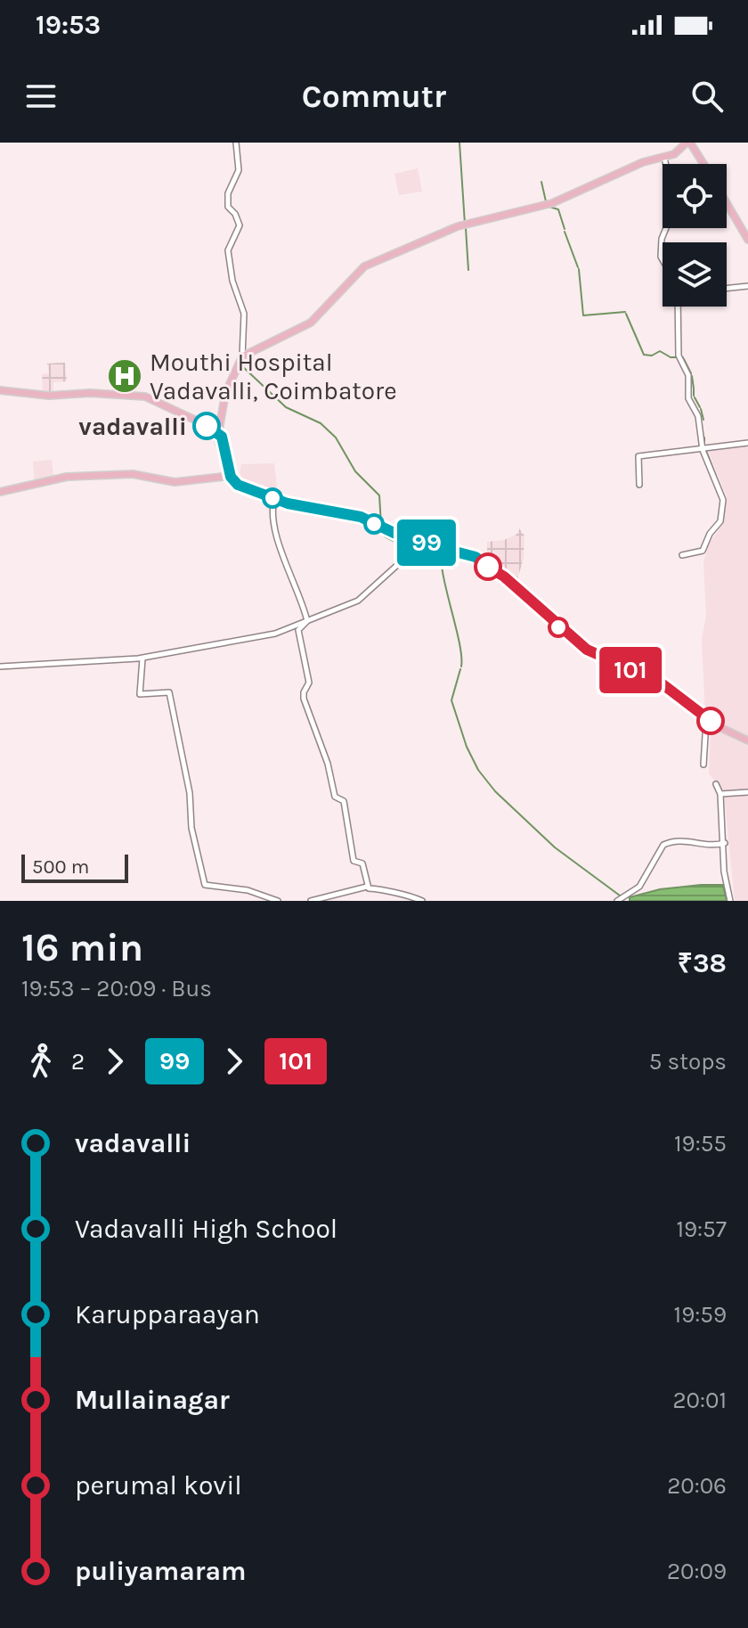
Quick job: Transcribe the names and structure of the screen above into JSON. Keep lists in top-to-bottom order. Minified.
{"places":{"hospital":["Mouthi Hospital Vadavalli, Coimbatore"],"other":["vadavalli"]},"lines":["bus line 99","bus line 101"],"scale_bar":"500 m","page":{"status":"19:53","header":"Commutr","on_map":["99","101"],"scale":"500 m","heading":["16 min","19:53 – 20:09 · Bus","₹38"],"legs":["2","99","101","5 stops"],"list":[{"name":"vadavalli","value":"19:55"},{"name":"Vadavalli High School","value":"19:57"},{"name":"Karupparaayan","value":"19:59"},{"name":"Mullainagar","value":"20:01"},{"name":"perumal kovil","value":"20:06"},{"name":"puliyamaram","value":"20:09"}]}}
